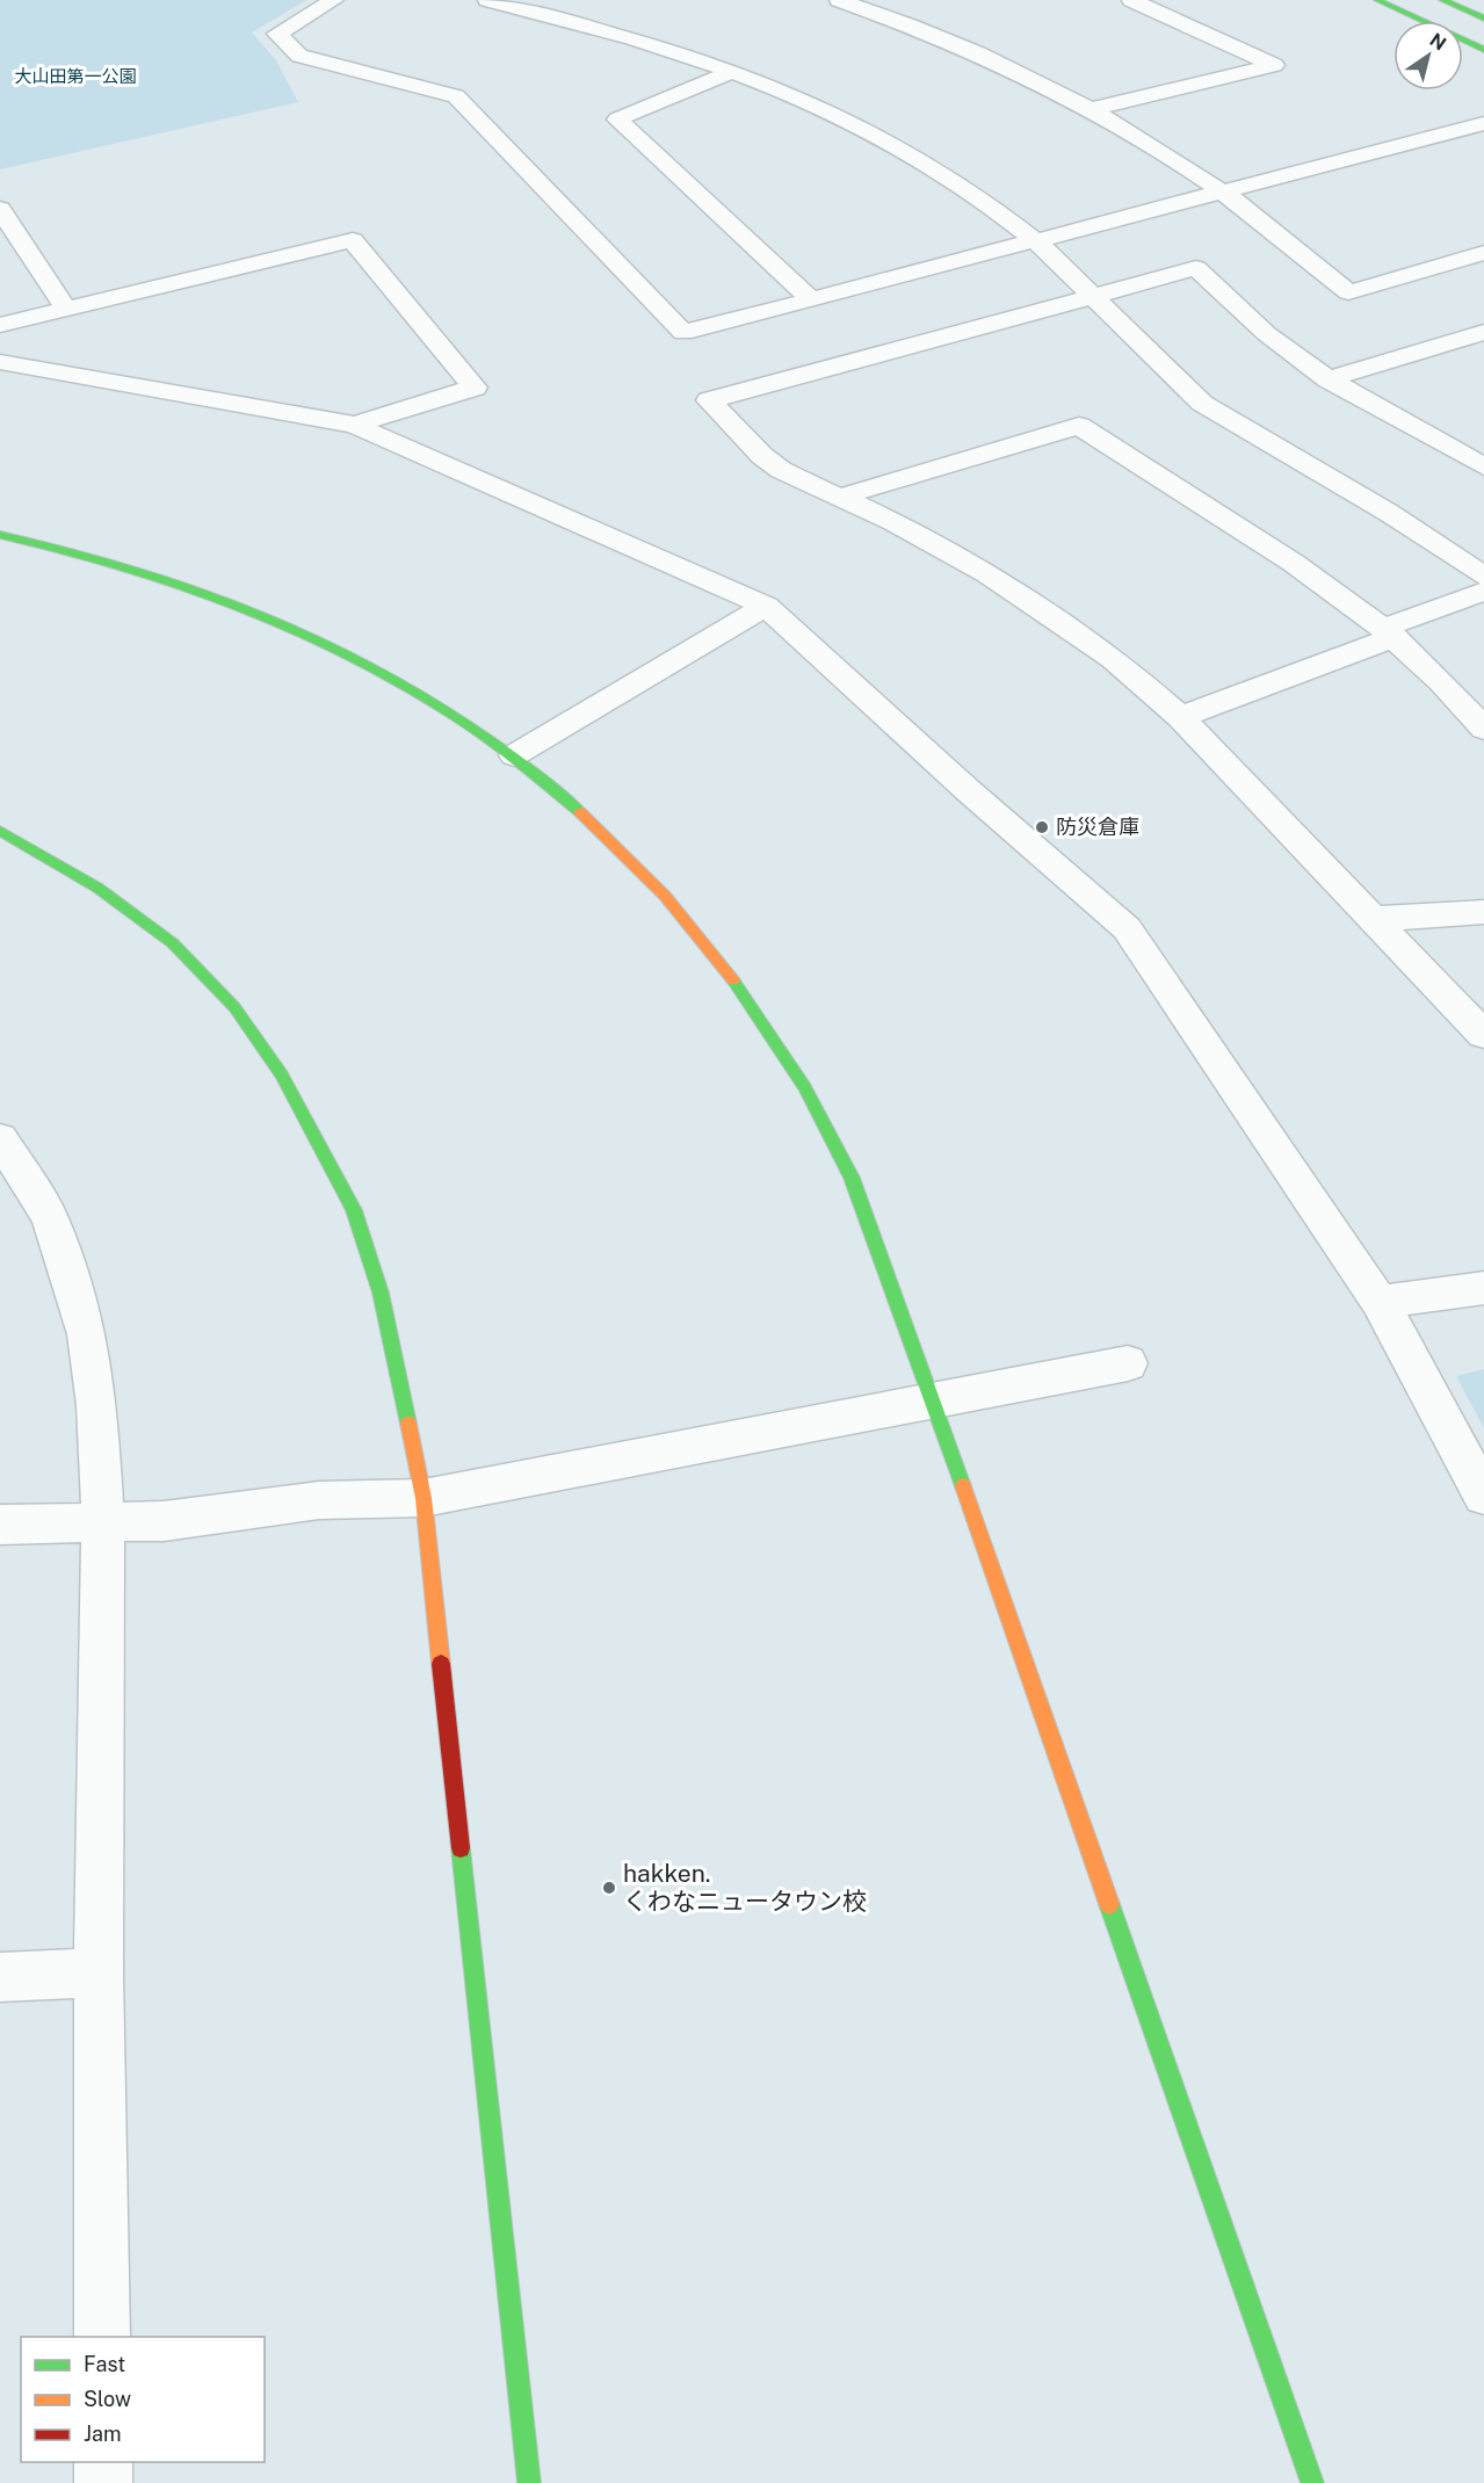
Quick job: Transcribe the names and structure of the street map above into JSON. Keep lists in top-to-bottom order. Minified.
{"parks":["大山田第一公園"],"places":["防災倉庫","hakken. くわなニュータウン校"],"legend":["Fast","Slow","Jam"],"north":"top right"}
